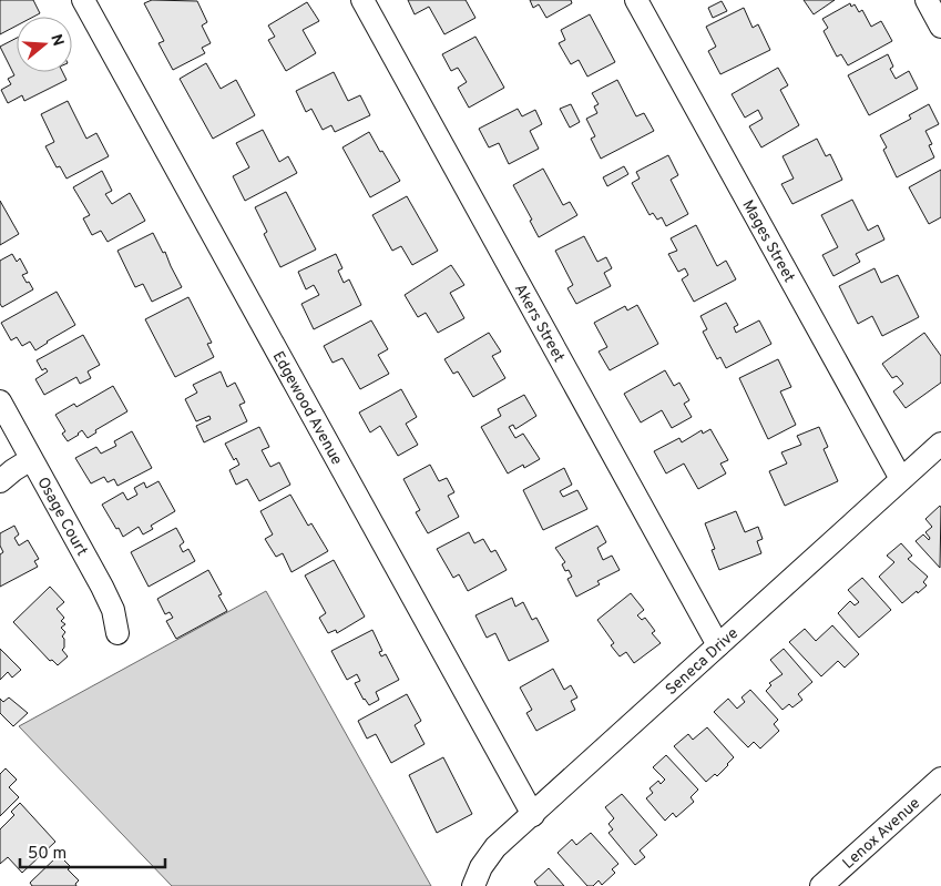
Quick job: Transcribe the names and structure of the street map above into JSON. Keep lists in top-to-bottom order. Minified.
{"streets":{"street":["Mages Street","Akers Street","Edgewood Avenue","Osage Court","Seneca Drive","Lenox Avenue"]},"crossings":[["Mages Street","Seneca Drive"],["Akers Street","Seneca Drive"],["Edgewood Avenue","Seneca Drive"]],"scale_bar":"50 m","north":"right"}
